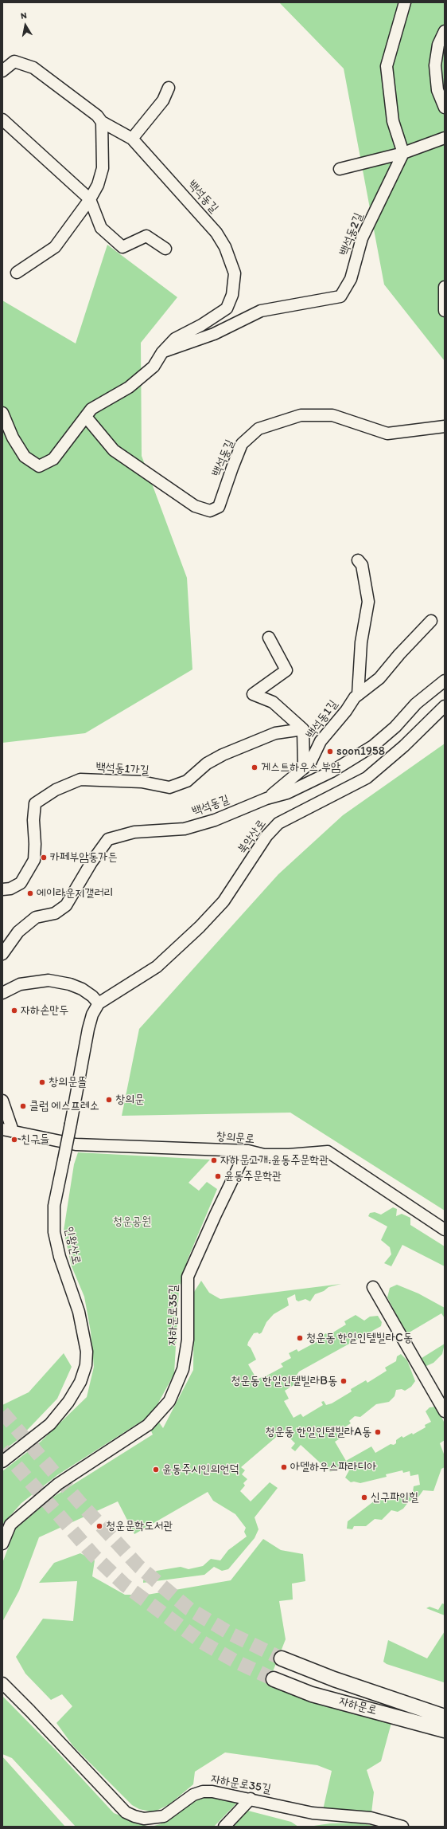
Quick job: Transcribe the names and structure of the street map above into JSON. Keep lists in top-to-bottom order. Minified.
{"streets":{"main road":["자하문로"],"street":["백석동길","백석동2길","백석동1길","백석동1가길","북악산로","창의문로","인왕산로","자하문로35길"]},"crossings":[["백석동길","백석동2길"],["백석동길","백석동1길"],["북악산로","인왕산로"],["창의문로","자하문로35길"]],"parks":["청운공원"],"places":["soon1958","게스트하우스 부암","카페부암동가든","에이라운지갤러리","자하손만두","창의문뜰","창의문","클럽 에스프레소","친구들","자하문고개.윤동주문학관","윤동주문학관","청운동 한일인텔빌라C동","청운동 한일인텔빌라B동","청운동 한일인텔빌라A동","아델하우스파라디아","윤동주시인의언덕","신구파인힐","청운문학도서관"],"north":"top"}
